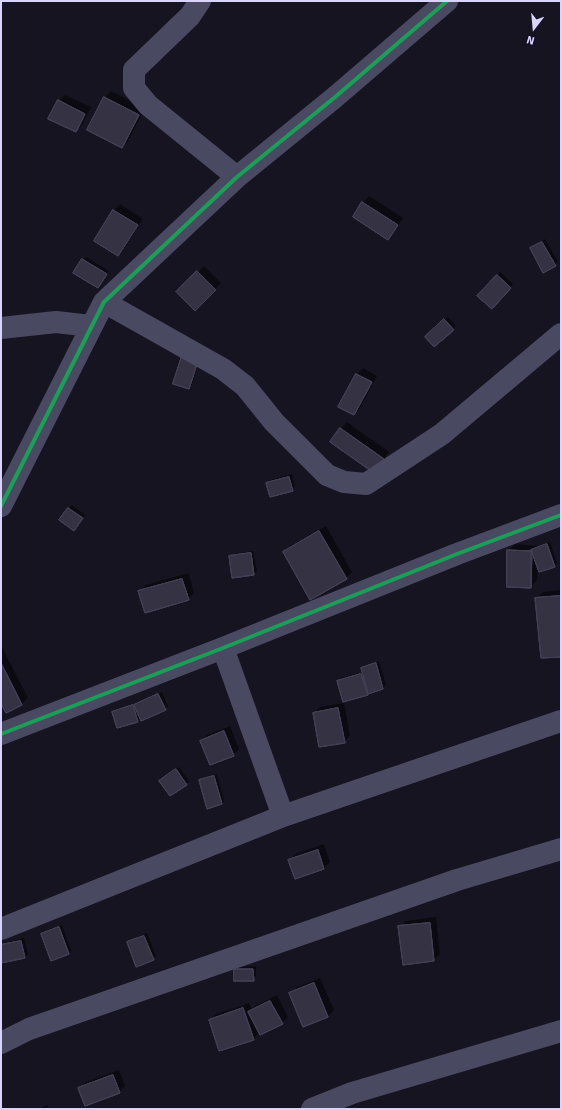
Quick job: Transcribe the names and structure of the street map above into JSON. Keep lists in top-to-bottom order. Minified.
{"north":"bottom"}
